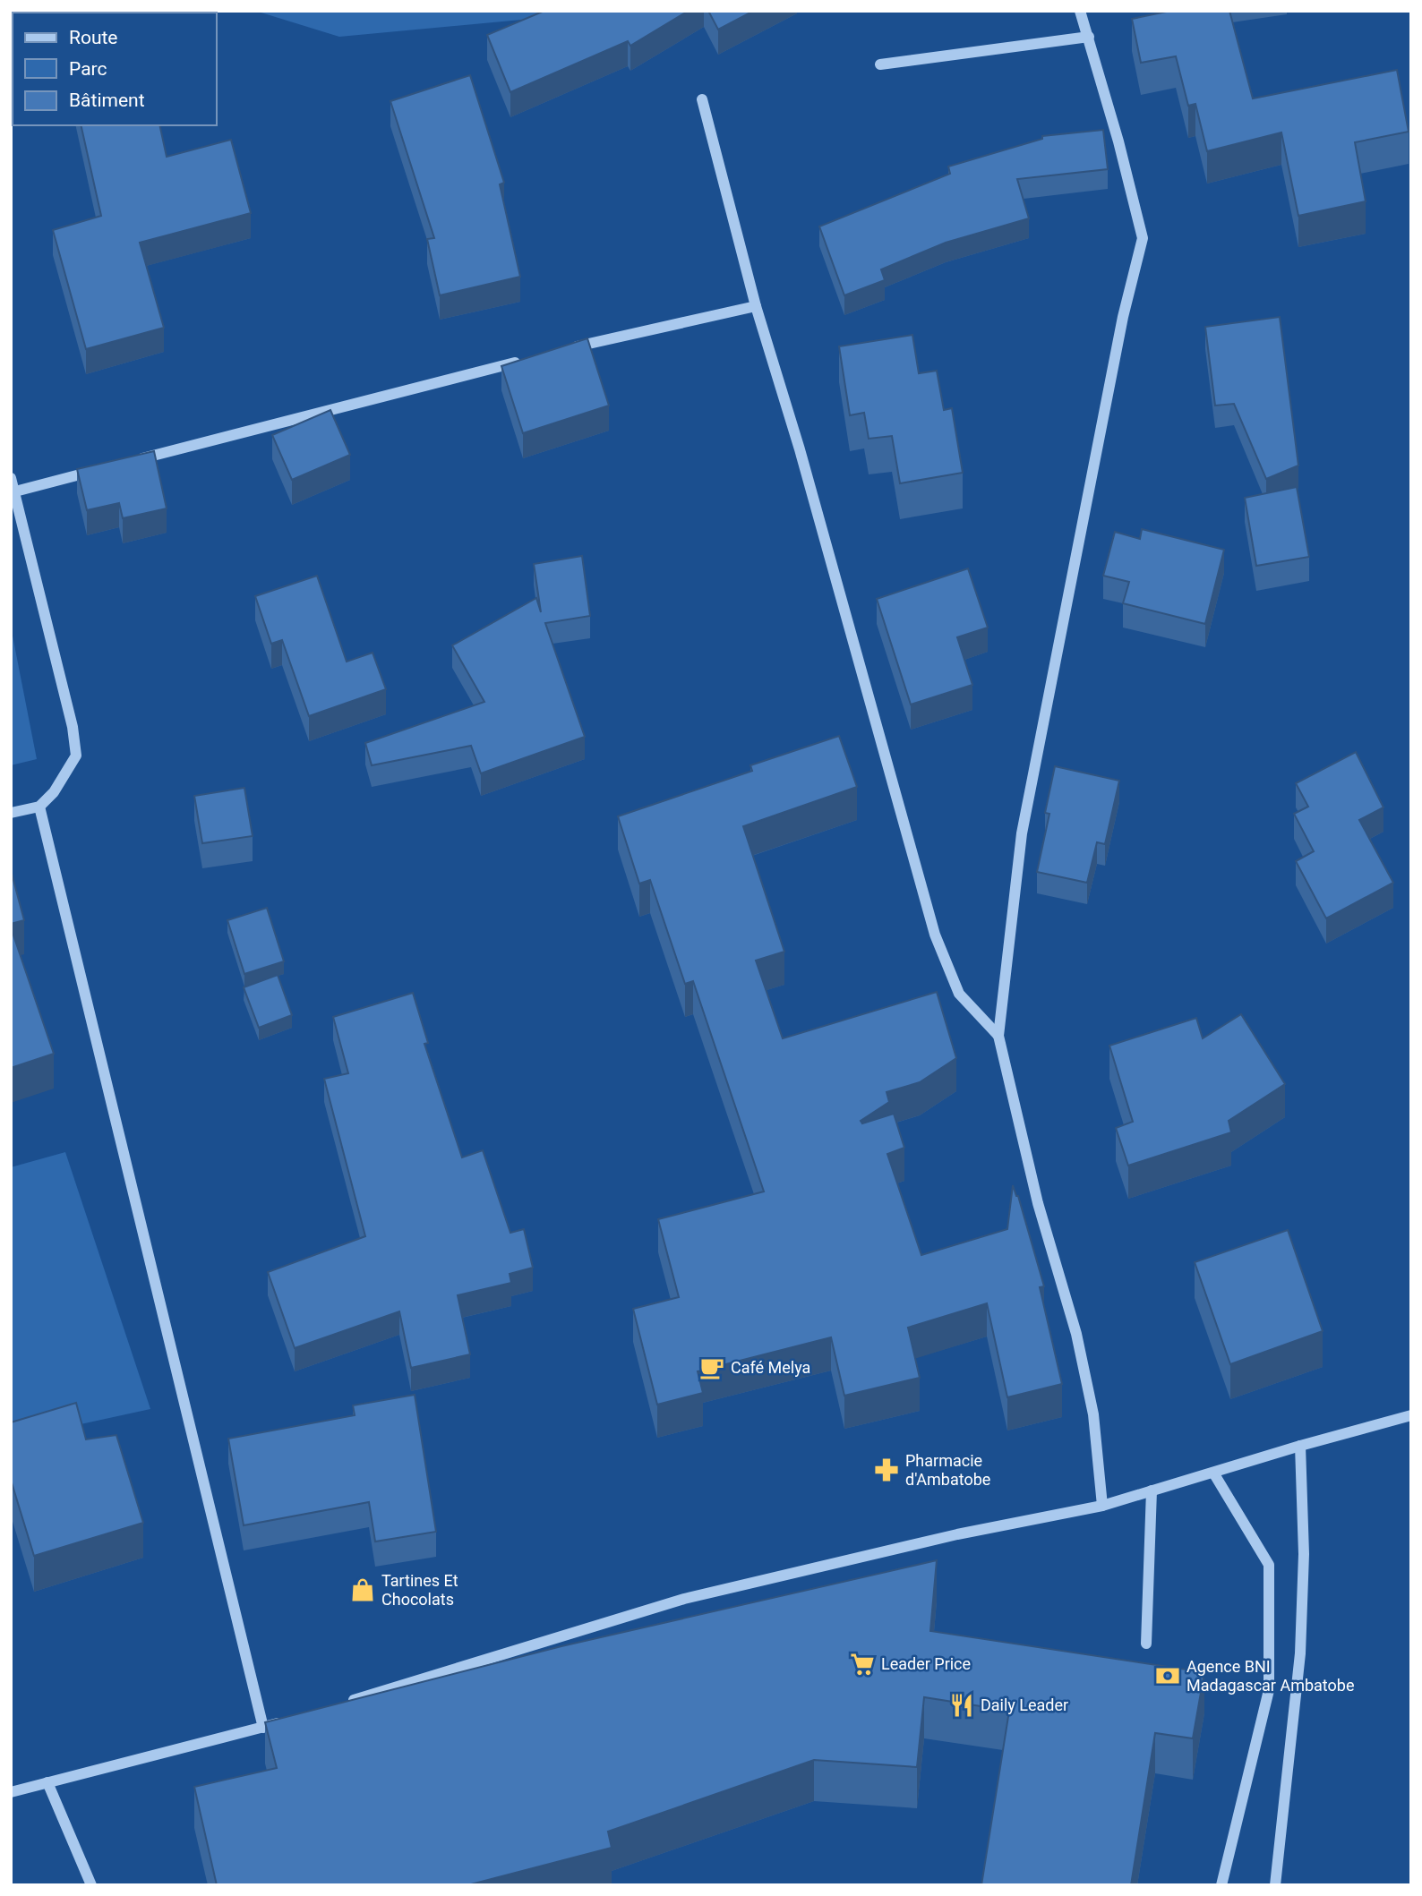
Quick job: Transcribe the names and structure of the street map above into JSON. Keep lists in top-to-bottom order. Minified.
{"places":{"cafe":["Café Melya"],"pharmacy":["Pharmacie d'Ambatobe"],"shop":["Tartines Et Chocolats"],"supermarket":["Leader Price"],"bank":["Agence BNI Madagascar Ambatobe"],"restaurant":["Daily Leader"]},"legend":["Route","Parc","Bâtiment"]}
